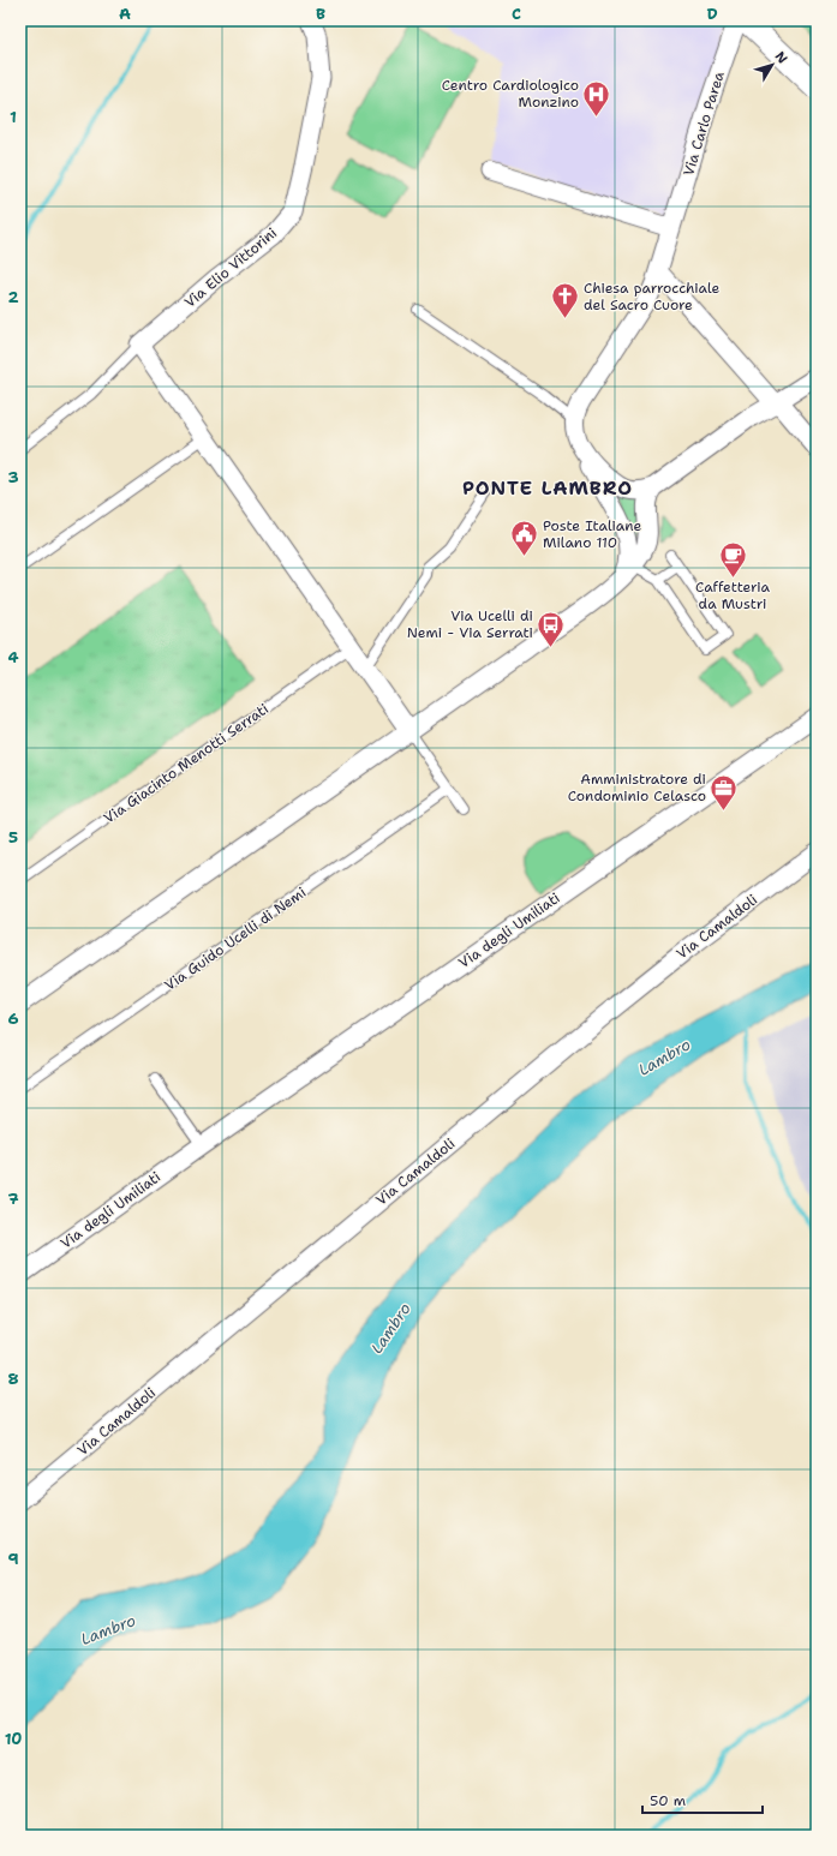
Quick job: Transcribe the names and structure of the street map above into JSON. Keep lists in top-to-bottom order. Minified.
{"streets":{"street":["Via Carlo Parea","Via Elio Vittorini","Via Camaldoli","Via degli Umiliati"],"lane":["Via Giacinto Menotti Serrati","Via Guido Ucelli di Nemi"]},"districts":["PONTE LAMBRO"],"water":["Lambro"],"places":{"hospital":["Centro Cardiologico Monzino"],"church":["Chiesa parrocchiale del Sacro Cuore"],"public building":["Poste Italiane Milano 110"],"cafe":["Caffetteria da Mustri"],"bus stop":["Via Ucelli di Nemi - Via Serrati"],"office":["Amministratore di Condominio Celasco"]},"scale_bar":"50 m","north":"top right","grid":{"columns":["A","B","C","D"],"rows":["1","2","3","4","5","6","7","8","9","10"]}}
